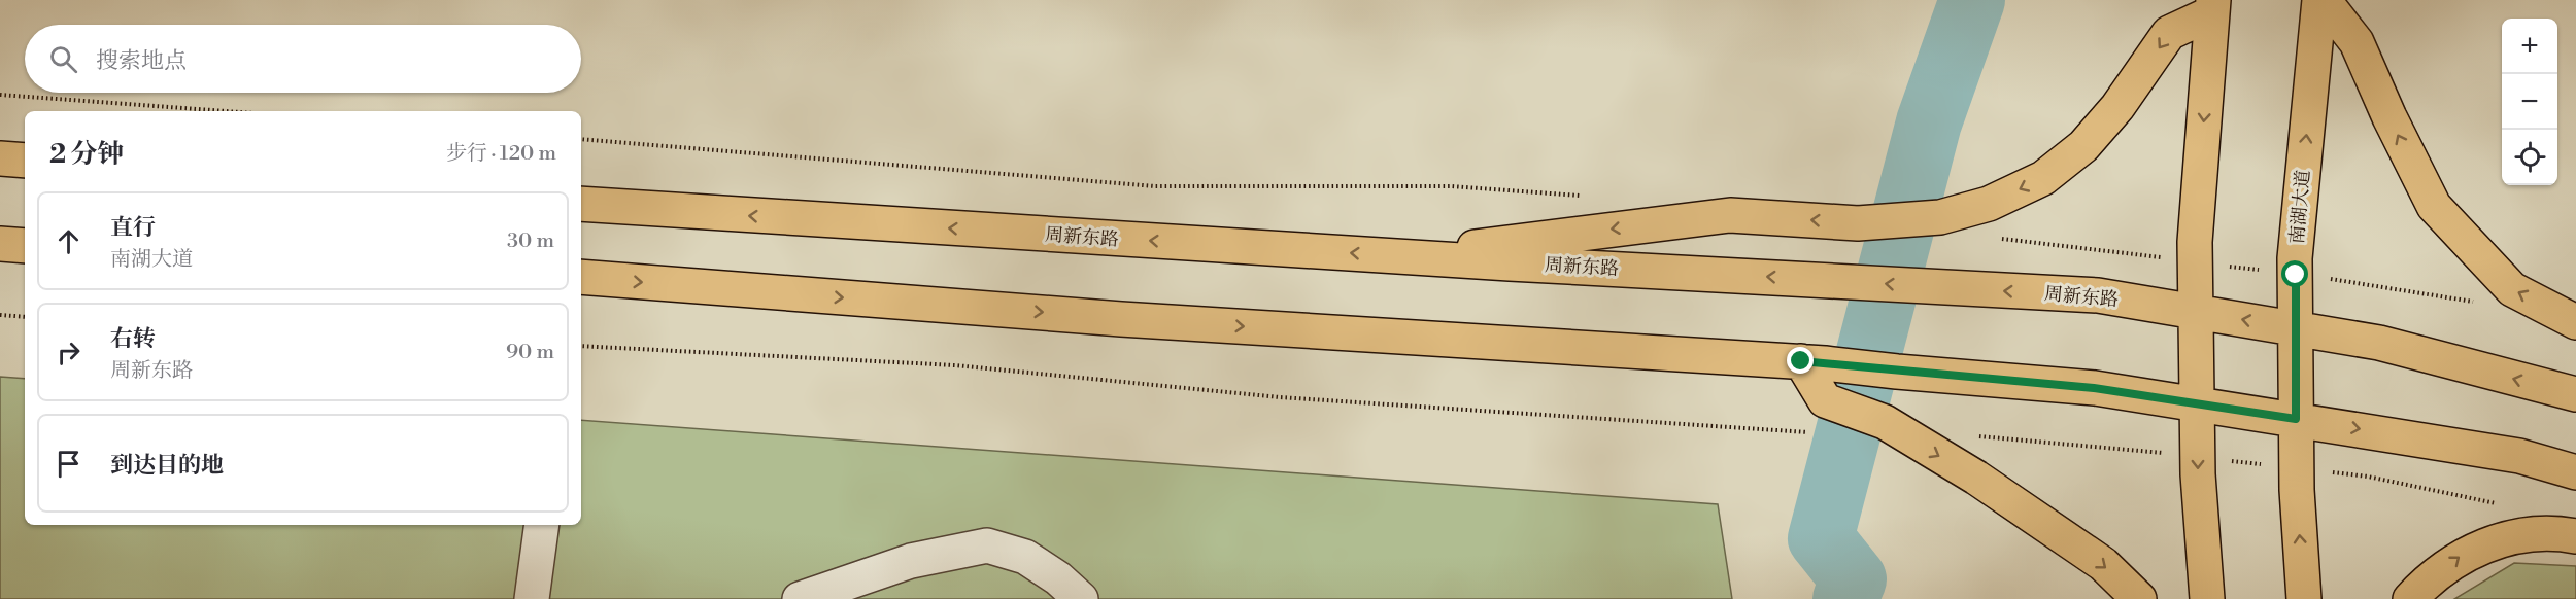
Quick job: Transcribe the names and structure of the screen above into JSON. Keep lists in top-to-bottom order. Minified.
{"streets":{"main road":["南湖大道","周新东路"]},"crossings":[["南湖大道","周新东路"]],"page":{"map_buttons":["+","−"],"search":"搜索地点","heading":["2 分钟","步行 · 120 m"],"list":[["直行","南湖大道","30 m"],["右转","周新东路","90 m"],"到达目的地"]}}
